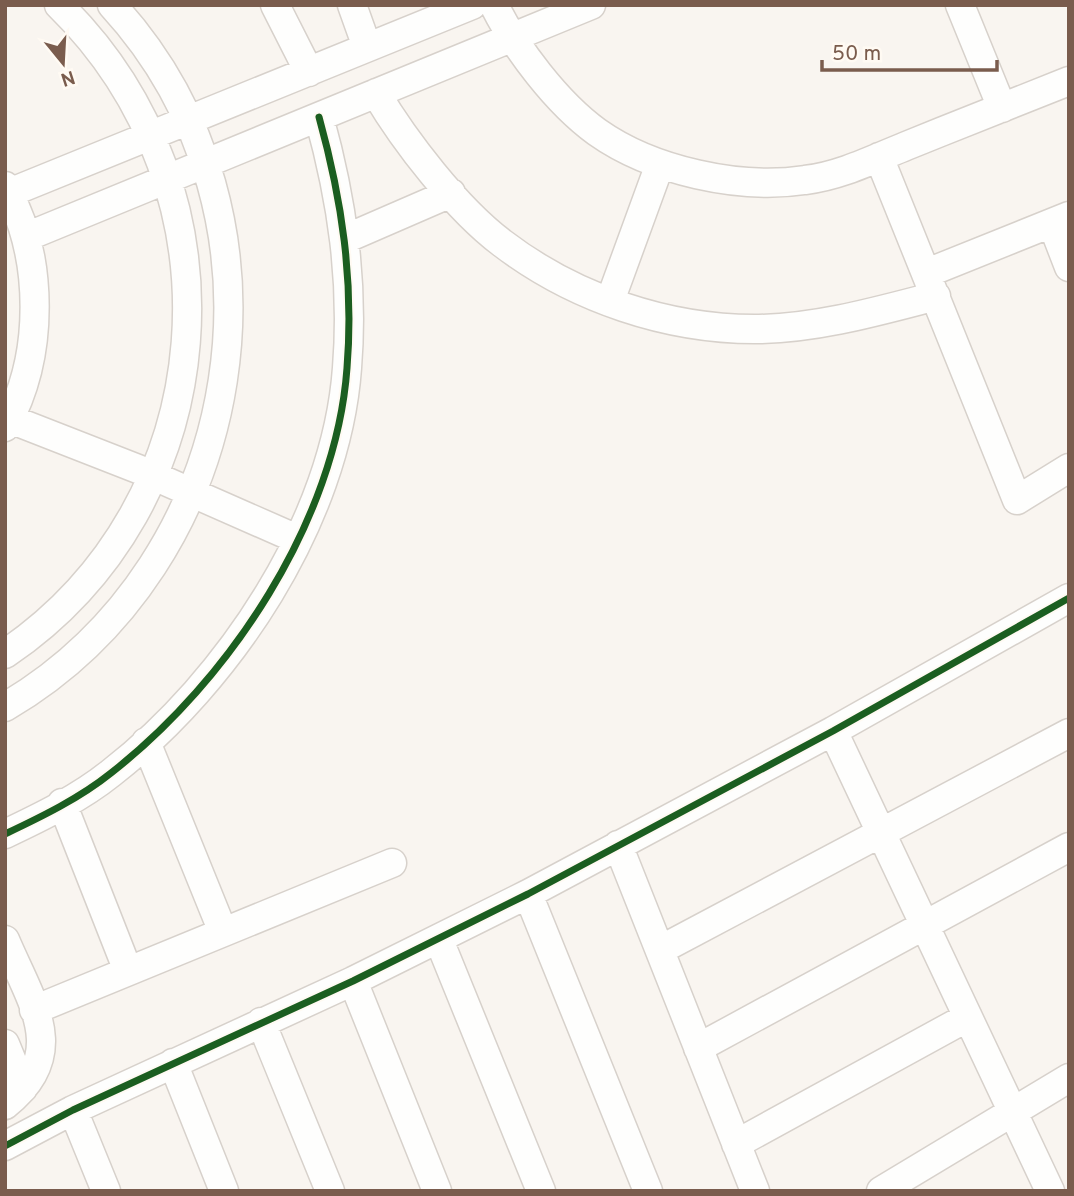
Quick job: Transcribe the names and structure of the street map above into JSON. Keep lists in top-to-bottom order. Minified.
{"scale_bar":"50 m","north":"bottom"}
